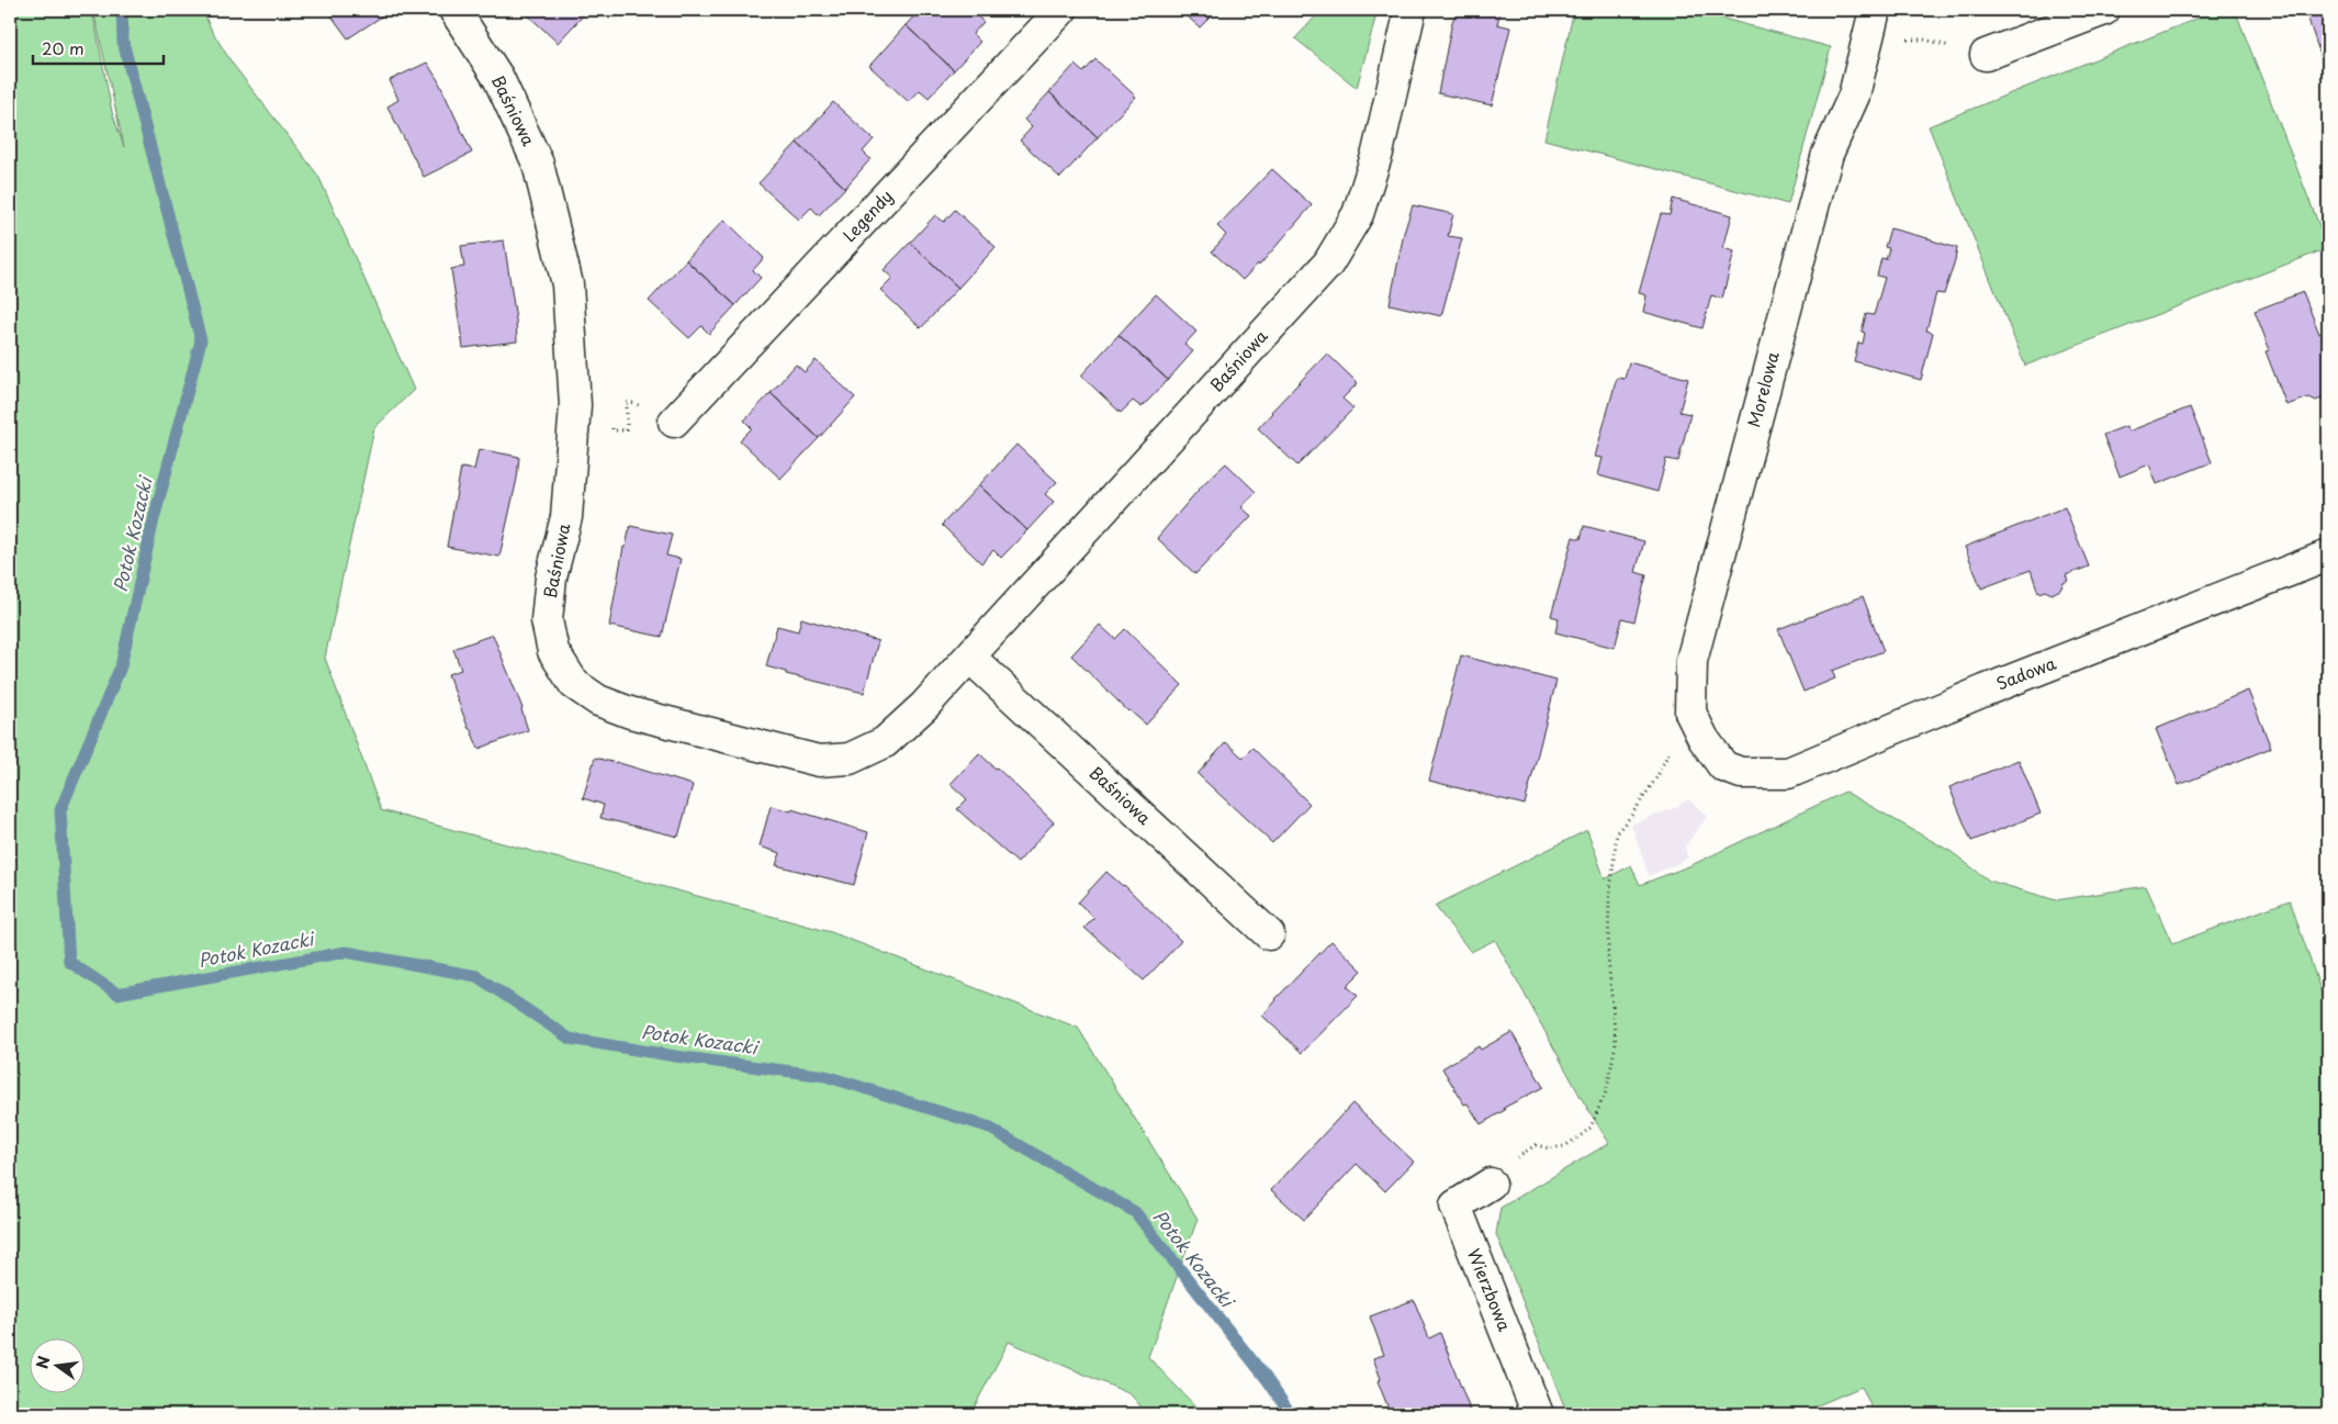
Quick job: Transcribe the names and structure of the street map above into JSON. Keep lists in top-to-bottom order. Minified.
{"streets":{"street":["Baśniowa","Legendy","Morelowa","Sadowa","Wierzbowa"]},"crossings":[["Morelowa","Sadowa"]],"water":["Potok Kozacki"],"scale_bar":"20 m","north":"left"}
